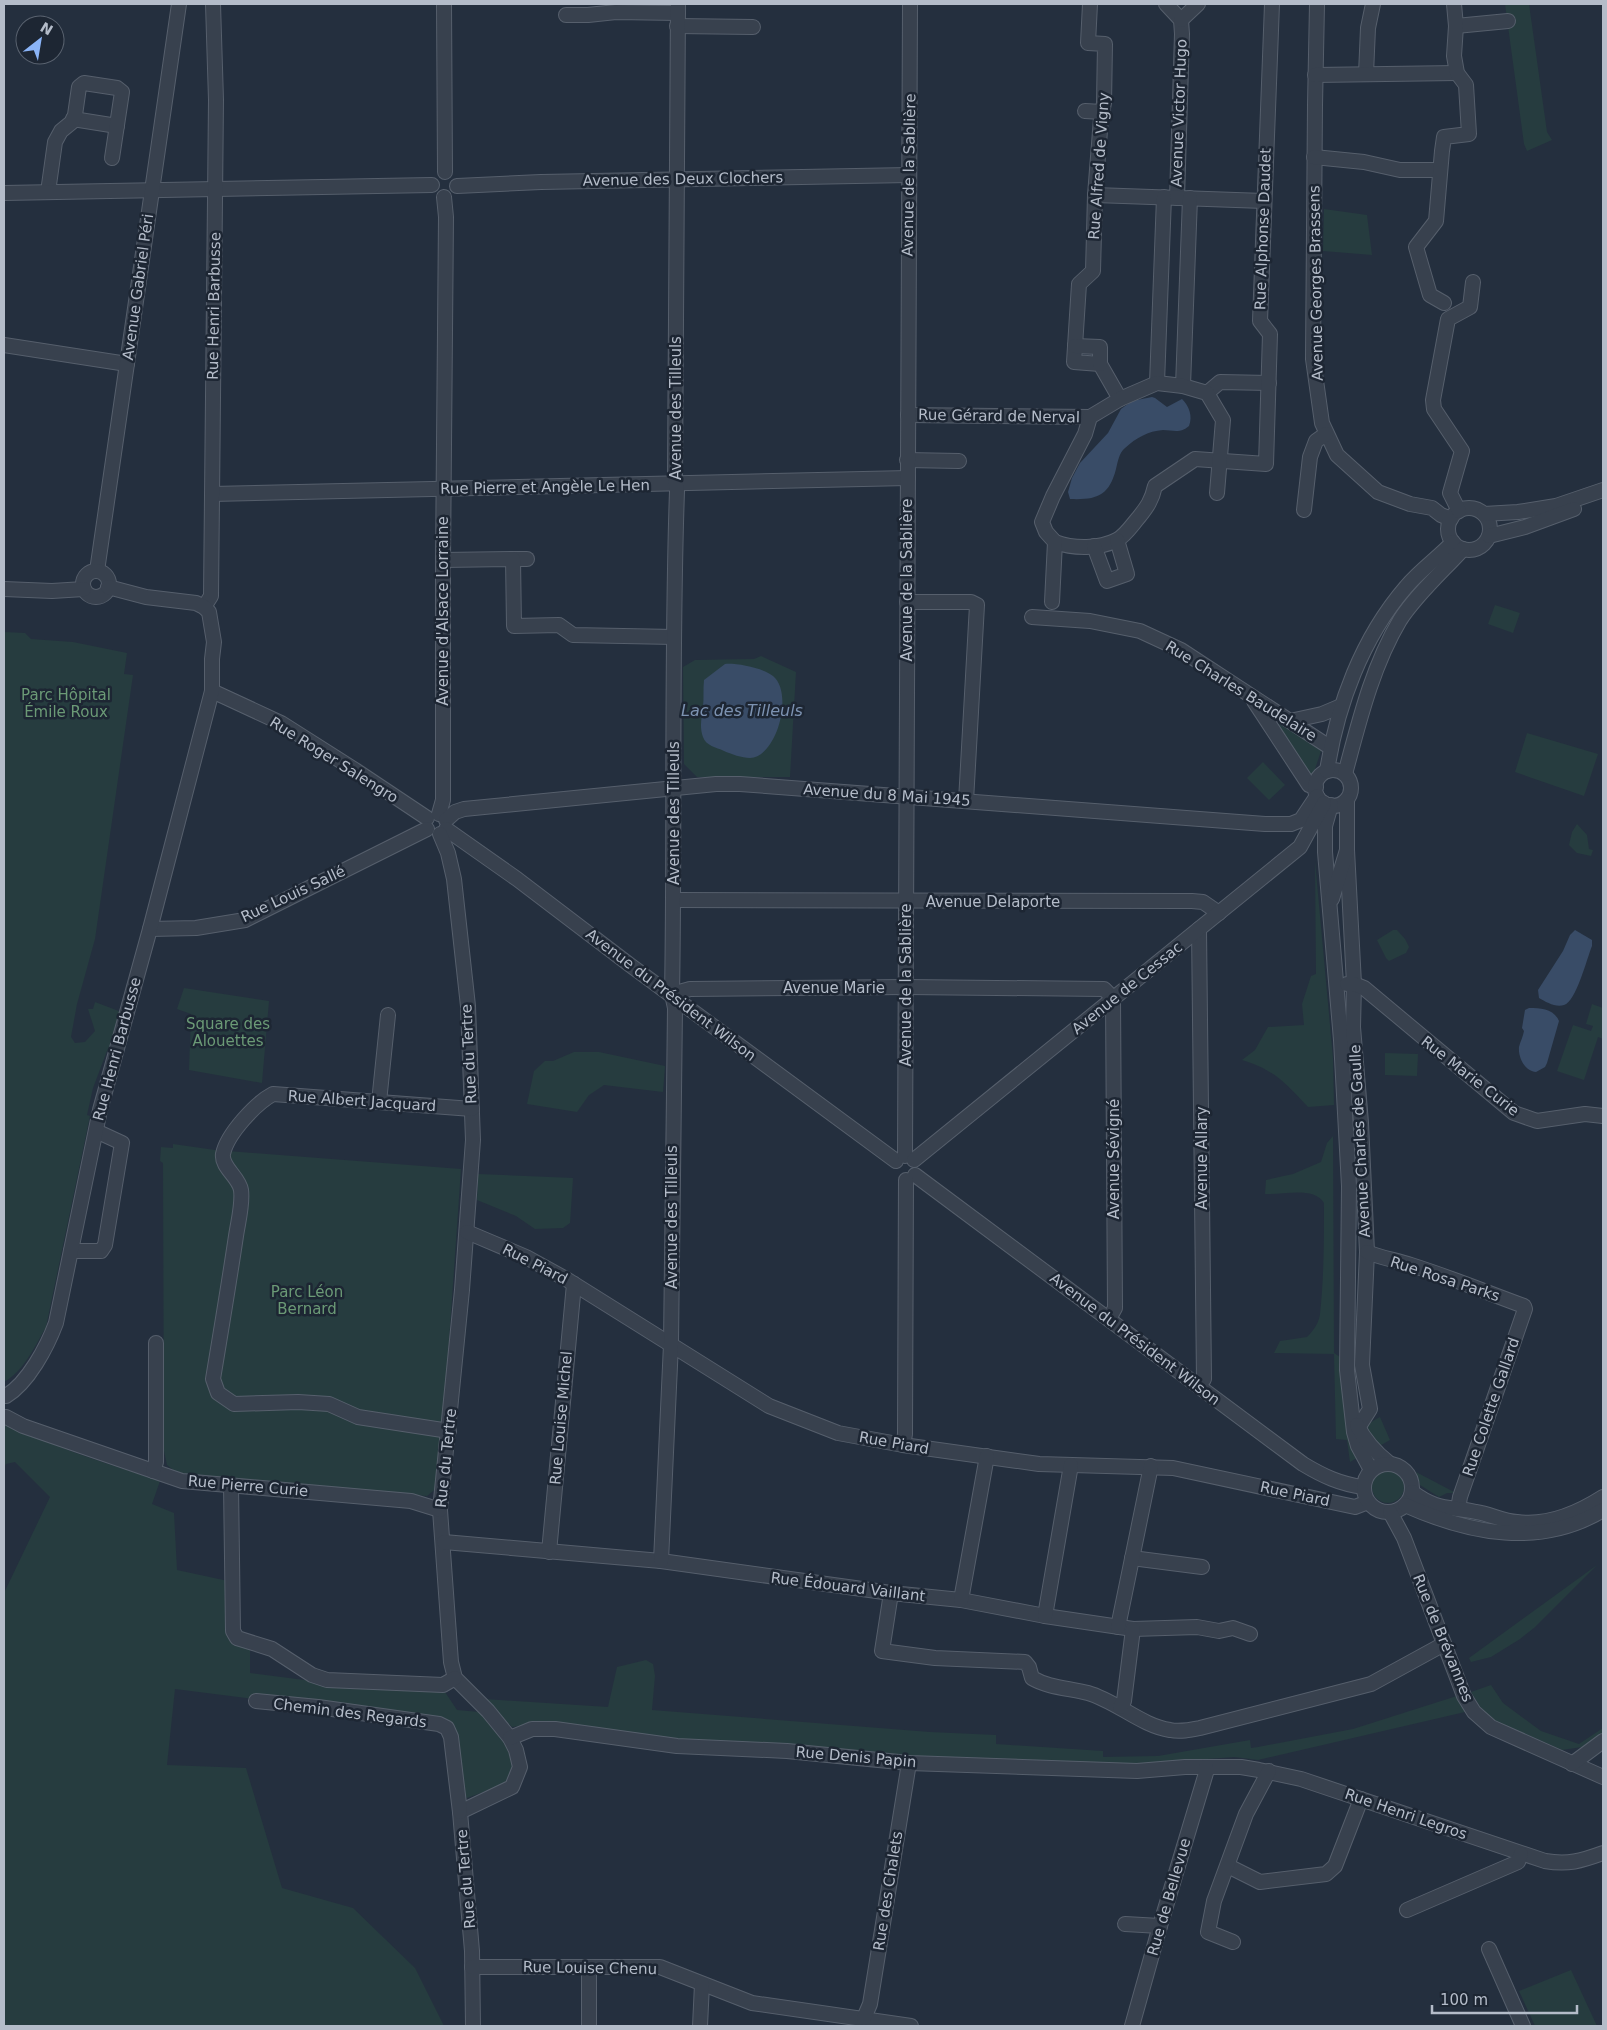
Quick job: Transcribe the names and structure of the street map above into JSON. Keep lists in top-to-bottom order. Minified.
{"streets":{"street":["Avenue Victor Hugo","Rue Alfred de Vigny","Avenue de la Sablière","Avenue des Deux Clochers","Rue Alphonse Daudet","Avenue Georges Brassens","Avenue Gabriel Péri","Rue Henri Barbusse","Avenue des Tilleuls","Rue Gérard de Nerval","Rue Pierre et Angèle Le Hen","Avenue d'Alsace Lorraine","Rue Charles Baudelaire","Rue Roger Salengro","Avenue du 8 Mai 1945","Rue Louis Sallé","Avenue Delaporte","Avenue Marie","Avenue de Cessac","Avenue du Président Wilson","Rue du Tertre","Rue Marie Curie","Rue Albert Jacquard","Avenue Charles de Gaulle","Avenue Allary","Avenue Sévigné","Rue Piard","Rue Rosa Parks","Rue Colette Gallard","Rue Louise Michel","Rue Pierre Curie","Rue Édouard Vaillant","Rue de Brévannes","Chemin des Regards","Rue Denis Papin","Rue Henri Legros","Rue des Chalets","Rue de Bellevue","Rue Louise Chenu"]},"crossings":[["Avenue de la Sablière","Avenue des Deux Clochers"],["Avenue de la Sablière","Rue Gérard de Nerval"],["Avenue de la Sablière","Rue Pierre et Angèle Le Hen"],["Avenue de la Sablière","Avenue du 8 Mai 1945"],["Avenue de la Sablière","Avenue Delaporte"],["Avenue de la Sablière","Avenue Marie"],["Avenue de la Sablière","Avenue de Cessac"],["Avenue de la Sablière","Avenue du Président Wilson"],["Avenue des Deux Clochers","Avenue des Tilleuls"],["Avenue des Deux Clochers","Avenue d'Alsace Lorraine"],["Rue Henri Barbusse","Rue Pierre et Angèle Le Hen"],["Rue Henri Barbusse","Rue Roger Salengro"],["Rue Henri Barbusse","Rue Louis Sallé"],["Avenue des Tilleuls","Rue Pierre et Angèle Le Hen"],["Avenue des Tilleuls","Avenue du 8 Mai 1945"],["Avenue des Tilleuls","Avenue Delaporte"],["Avenue des Tilleuls","Avenue Marie"],["Avenue des Tilleuls","Avenue du Président Wilson"],["Avenue des Tilleuls","Rue Piard"],["Avenue des Tilleuls","Rue Édouard Vaillant"],["Rue Pierre et Angèle Le Hen","Avenue d'Alsace Lorraine"],["Avenue d'Alsace Lorraine","Rue Roger Salengro"],["Avenue d'Alsace Lorraine","Avenue du 8 Mai 1945"],["Avenue d'Alsace Lorraine","Rue Louis Sallé"],["Avenue d'Alsace Lorraine","Avenue du Président Wilson"],["Avenue d'Alsace Lorraine","Rue du Tertre"],["Rue Roger Salengro","Avenue du 8 Mai 1945"],["Rue Roger Salengro","Rue Louis Sallé"],["Rue Roger Salengro","Avenue du Président Wilson"],["Rue Roger Salengro","Rue du Tertre"],["Avenue du 8 Mai 1945","Rue Louis Sallé"],["Avenue du 8 Mai 1945","Avenue de Cessac"],["Avenue du 8 Mai 1945","Avenue du Président Wilson"],["Avenue du 8 Mai 1945","Rue du Tertre"],["Avenue du 8 Mai 1945","Avenue Charles de Gaulle"],["Rue Louis Sallé","Avenue du Président Wilson"],["Rue Louis Sallé","Rue du Tertre"],["Avenue Delaporte","Avenue de Cessac"],["Avenue Marie","Avenue de Cessac"],["Avenue Marie","Avenue du Président Wilson"],["Avenue Marie","Avenue Sévigné"],["Avenue de Cessac","Avenue du Président Wilson"],["Avenue de Cessac","Avenue Charles de Gaulle"],["Avenue de Cessac","Avenue Allary"],["Avenue de Cessac","Avenue Sévigné"],["Avenue du Président Wilson","Rue du Tertre"],["Avenue du Président Wilson","Avenue Charles de Gaulle"],["Avenue du Président Wilson","Avenue Allary"],["Avenue du Président Wilson","Avenue Sévigné"],["Avenue du Président Wilson","Rue Piard"],["Avenue du Président Wilson","Rue de Brévannes"],["Rue du Tertre","Rue Albert Jacquard"],["Rue du Tertre","Rue Piard"],["Rue du Tertre","Rue Pierre Curie"],["Rue du Tertre","Rue Édouard Vaillant"],["Rue du Tertre","Chemin des Regards"],["Rue du Tertre","Rue Denis Papin"],["Rue du Tertre","Rue Louise Chenu"],["Rue Marie Curie","Avenue Charles de Gaulle"],["Avenue Charles de Gaulle","Rue Piard"],["Avenue Charles de Gaulle","Rue Rosa Parks"],["Avenue Charles de Gaulle","Rue de Brévannes"],["Rue Piard","Rue Louise Michel"],["Rue Piard","Rue de Brévannes"],["Rue Rosa Parks","Rue Colette Gallard"],["Rue Louise Michel","Rue Édouard Vaillant"],["Rue Denis Papin","Rue Henri Legros"],["Rue Denis Papin","Rue des Chalets"],["Rue Denis Papin","Rue de Bellevue"],["Rue Henri Legros","Rue de Bellevue"],["Rue des Chalets","Rue Louise Chenu"]],"water":["Lac des Tilleuls"],"parks":["Parc Hôpital Émile Roux","Square des Alouettes","Parc Léon Bernard"],"scale_bar":"100 m","north":"top right"}
